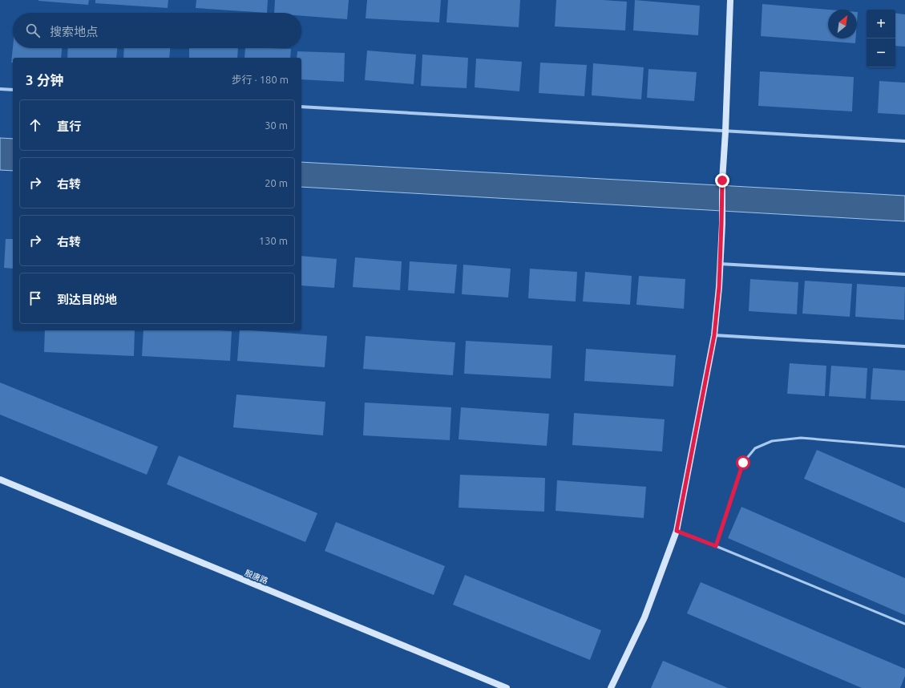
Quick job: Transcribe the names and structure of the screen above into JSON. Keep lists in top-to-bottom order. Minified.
{"streets":{"street":["殷唐路"]},"north":"top right","page":{"map_buttons":["+","−"],"search":"搜索地点","heading":["3 分钟","步行 · 180 m"],"list":[["直行","30 m"],["右转","20 m"],["右转","130 m"],"到达目的地"]}}
